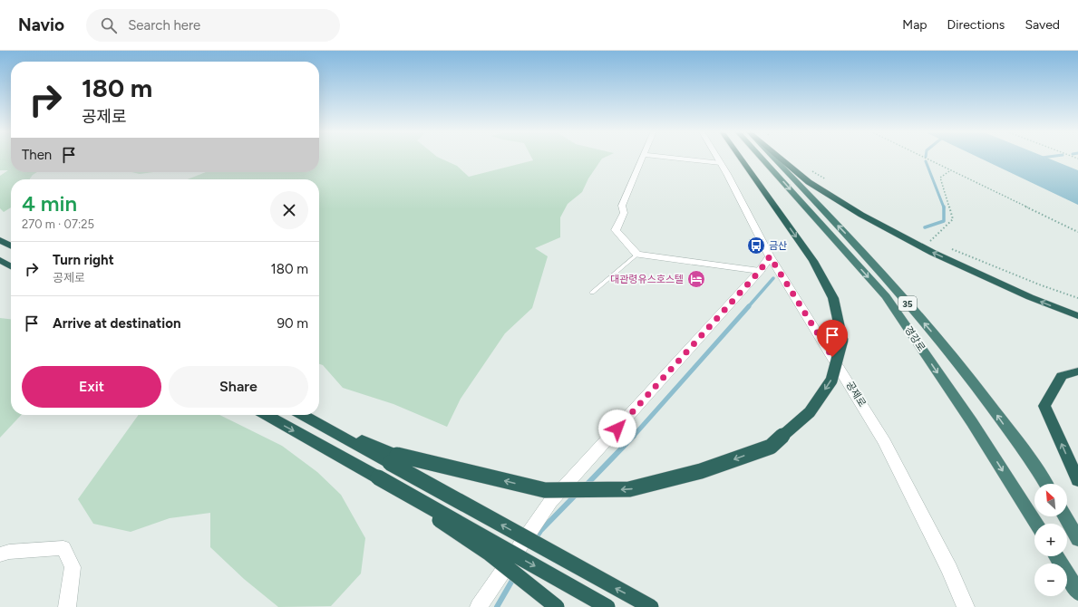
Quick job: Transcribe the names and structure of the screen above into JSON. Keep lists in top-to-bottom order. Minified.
{"streets":{"highway":["35","경강로"],"street":["공제로"]},"places":{"bus stop":["금산"],"hotel":["대관령유스호스텔"]},"north":"top left","page":{"header":"Navio","search":"Search here","nav":["Map","Directions","Saved"],"turn":["180 m","공제로"],"then":"Then","heading":["4 min","270 m · 07:25"],"list":[{"name":"Turn right","note":"공제로","value":"180 m"},{"name":"Arrive at destination","value":"90 m"}],"buttons":["Exit","Share"],"map_buttons":["+","−"]}}
